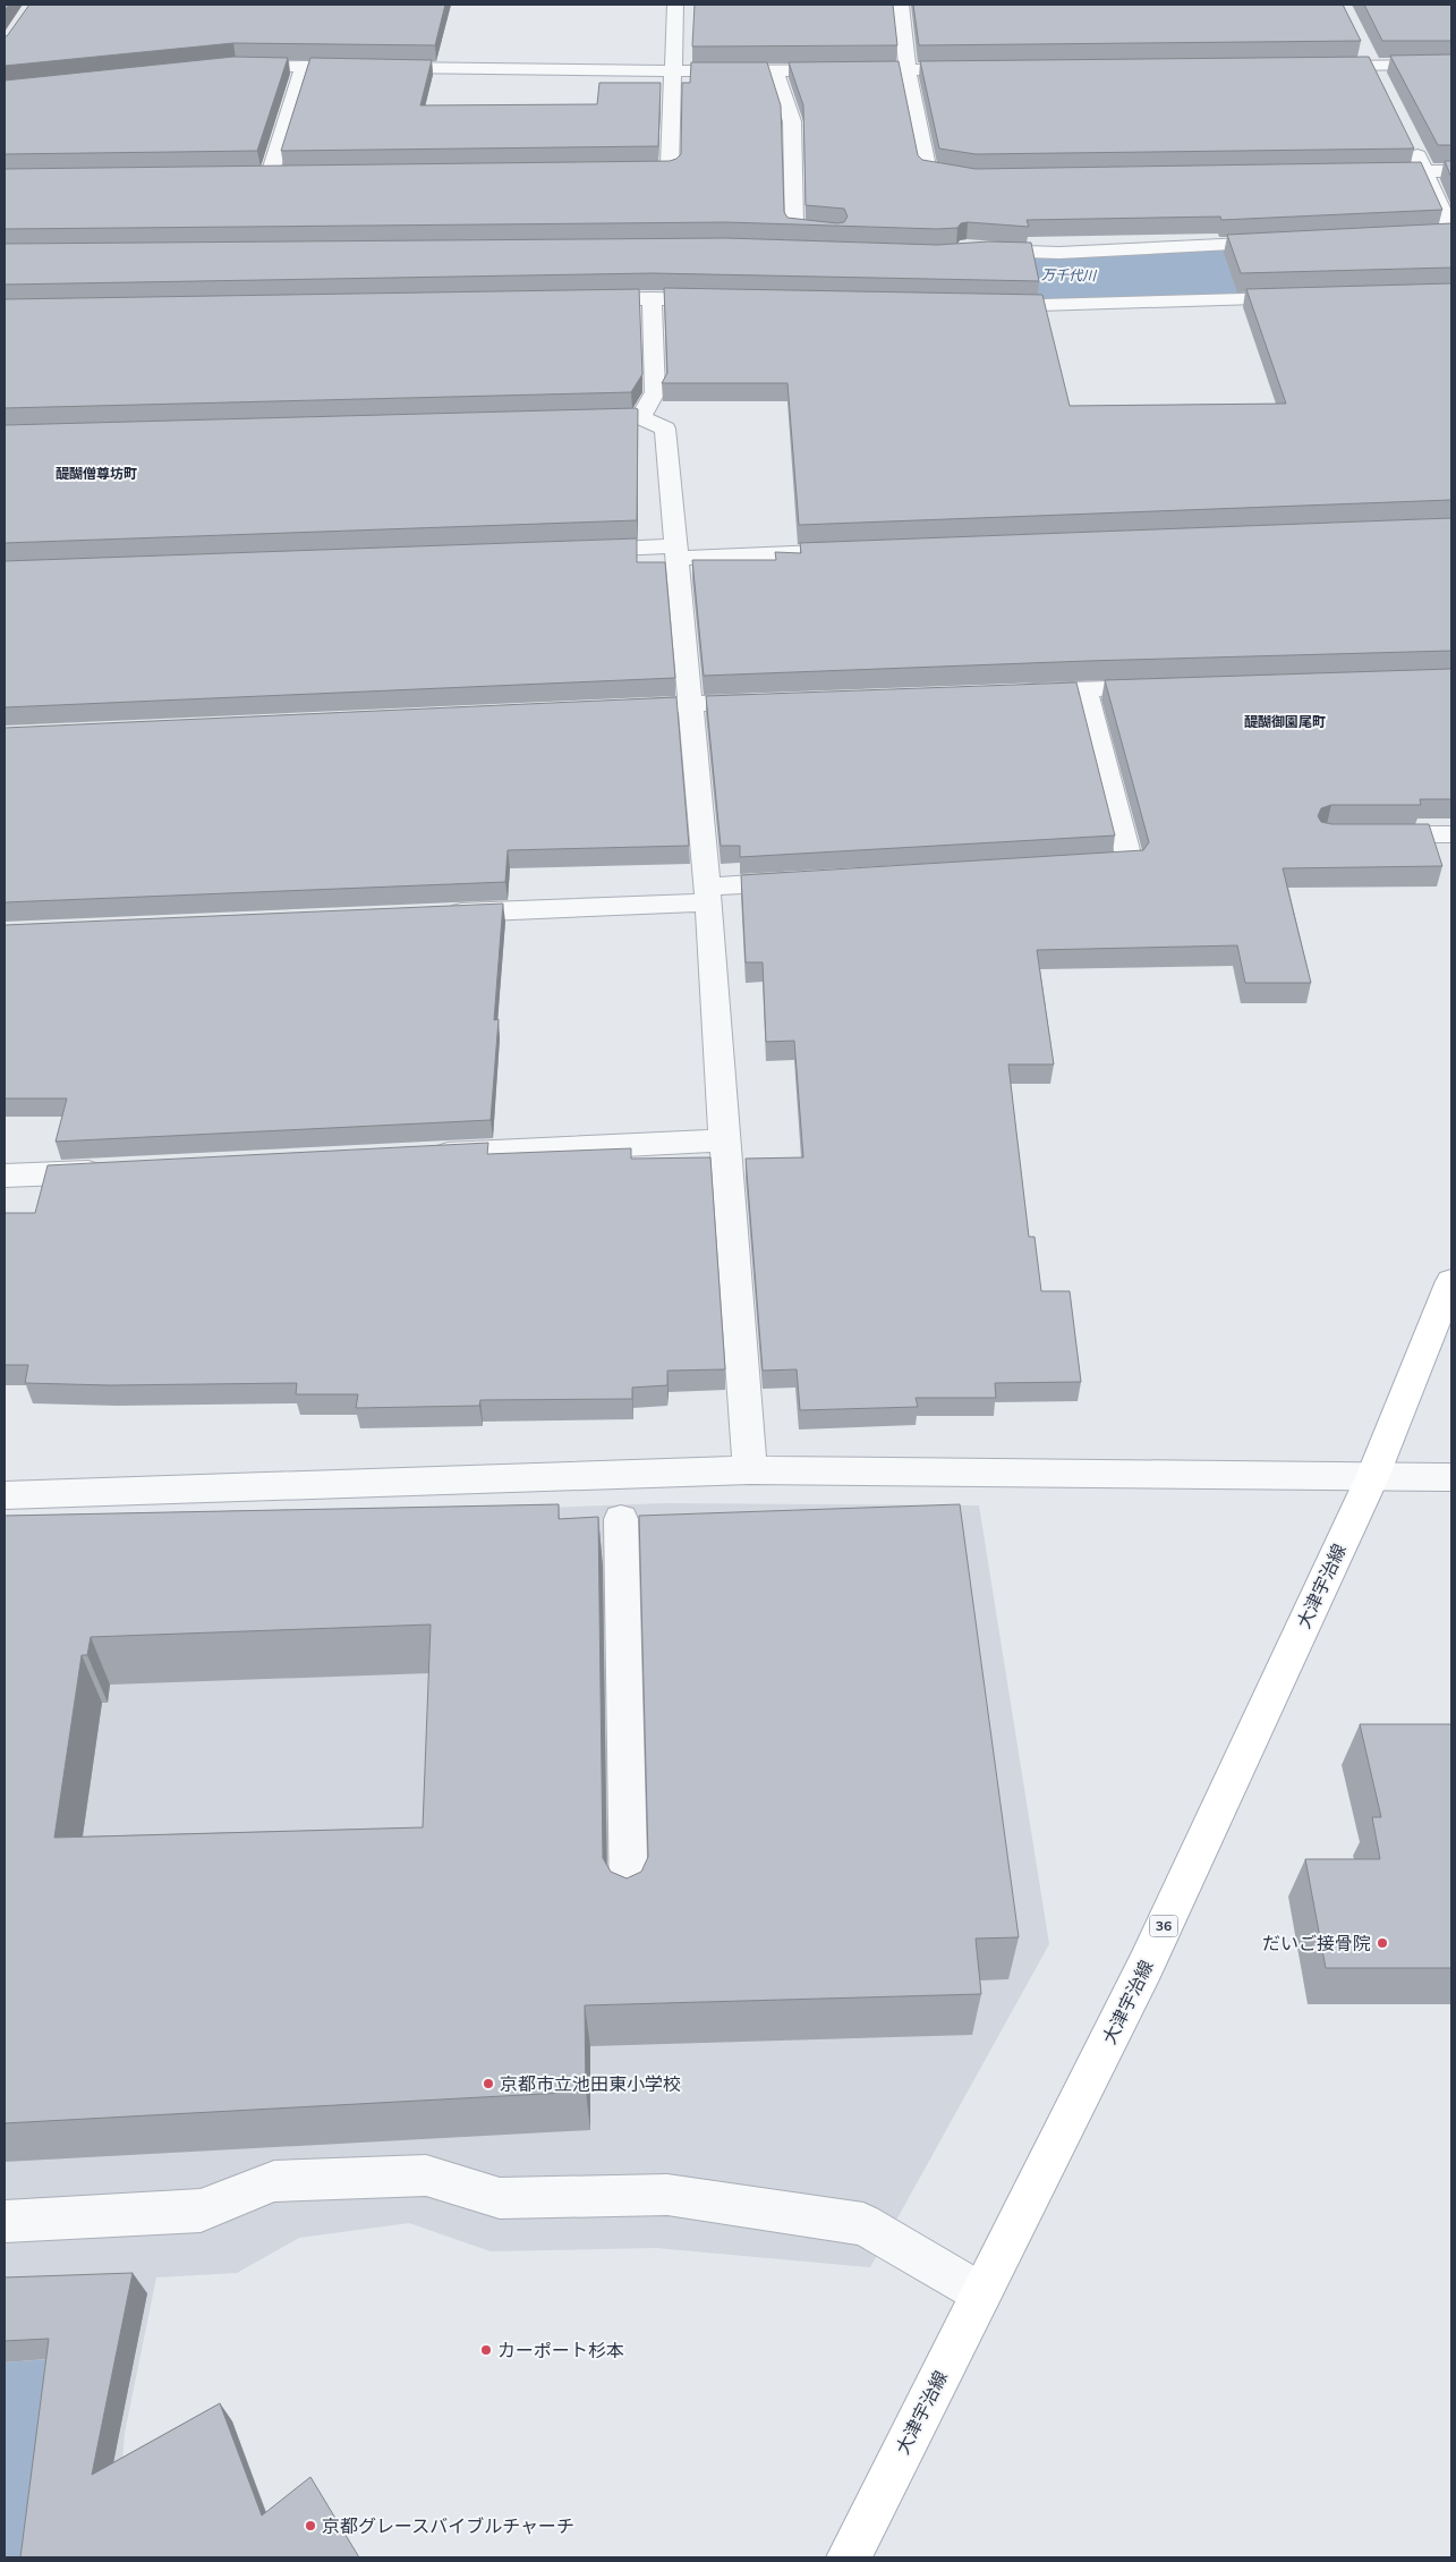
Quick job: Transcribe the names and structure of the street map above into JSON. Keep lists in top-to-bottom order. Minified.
{"streets":{"main road":["大津宇治線","36"]},"districts":["醍醐僧尊坊町","醍醐御園尾町"],"water":["万千代川"],"places":["だいご接骨院","京都市立池田東小学校","カーポート杉本","京都グレースバイブルチャーチ"]}
